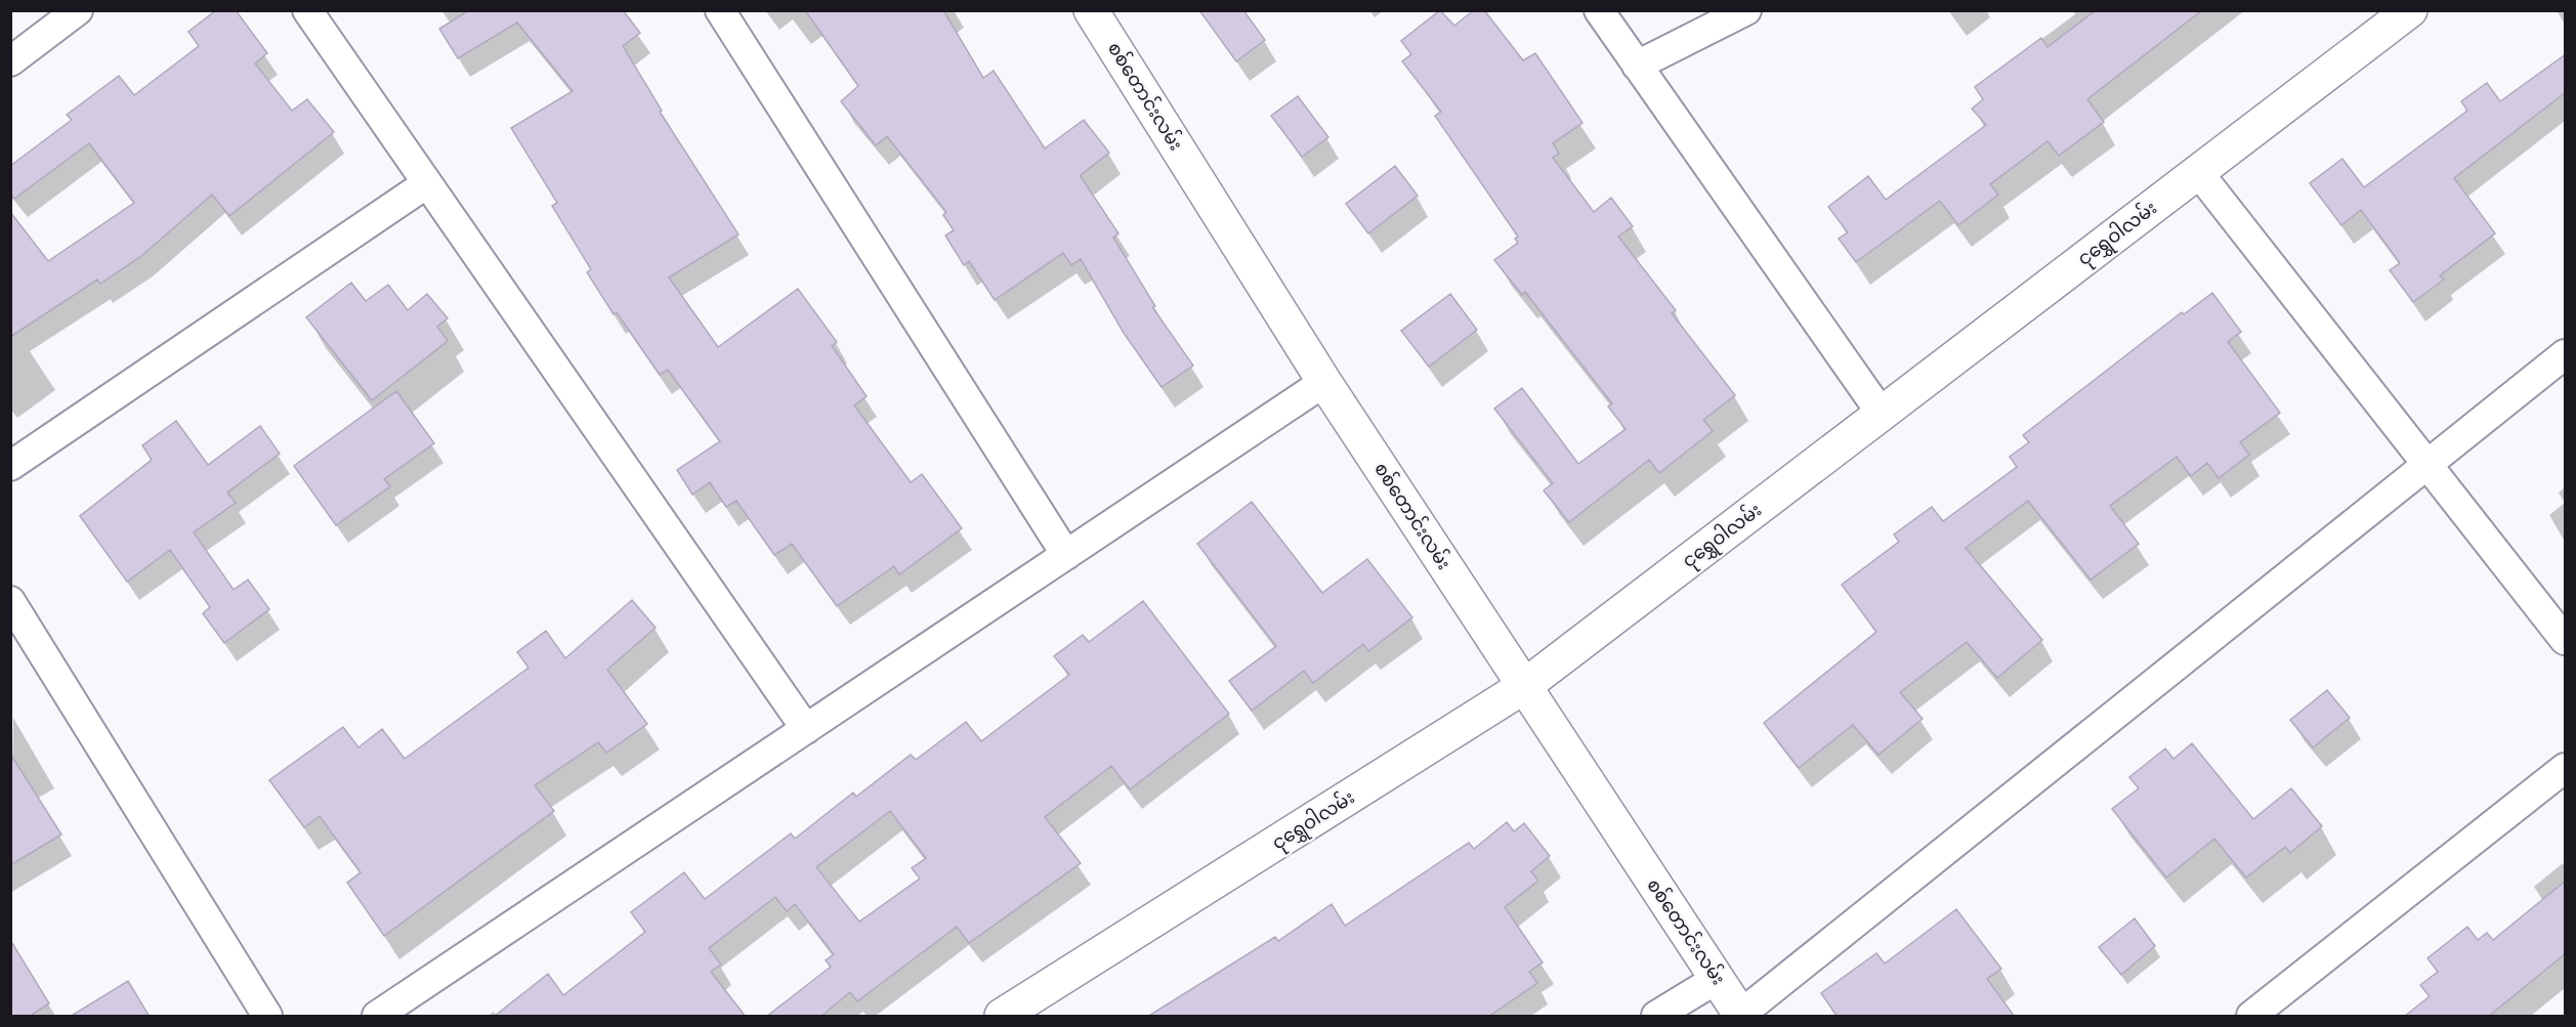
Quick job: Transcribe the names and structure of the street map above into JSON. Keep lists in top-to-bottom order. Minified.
{"streets":{"street":["စစ်တောင်းလမ်း","ငုရွှေဝါလမ်း"]},"crossings":[["စစ်တောင်းလမ်း","ငုရွှေဝါလမ်း"]]}
